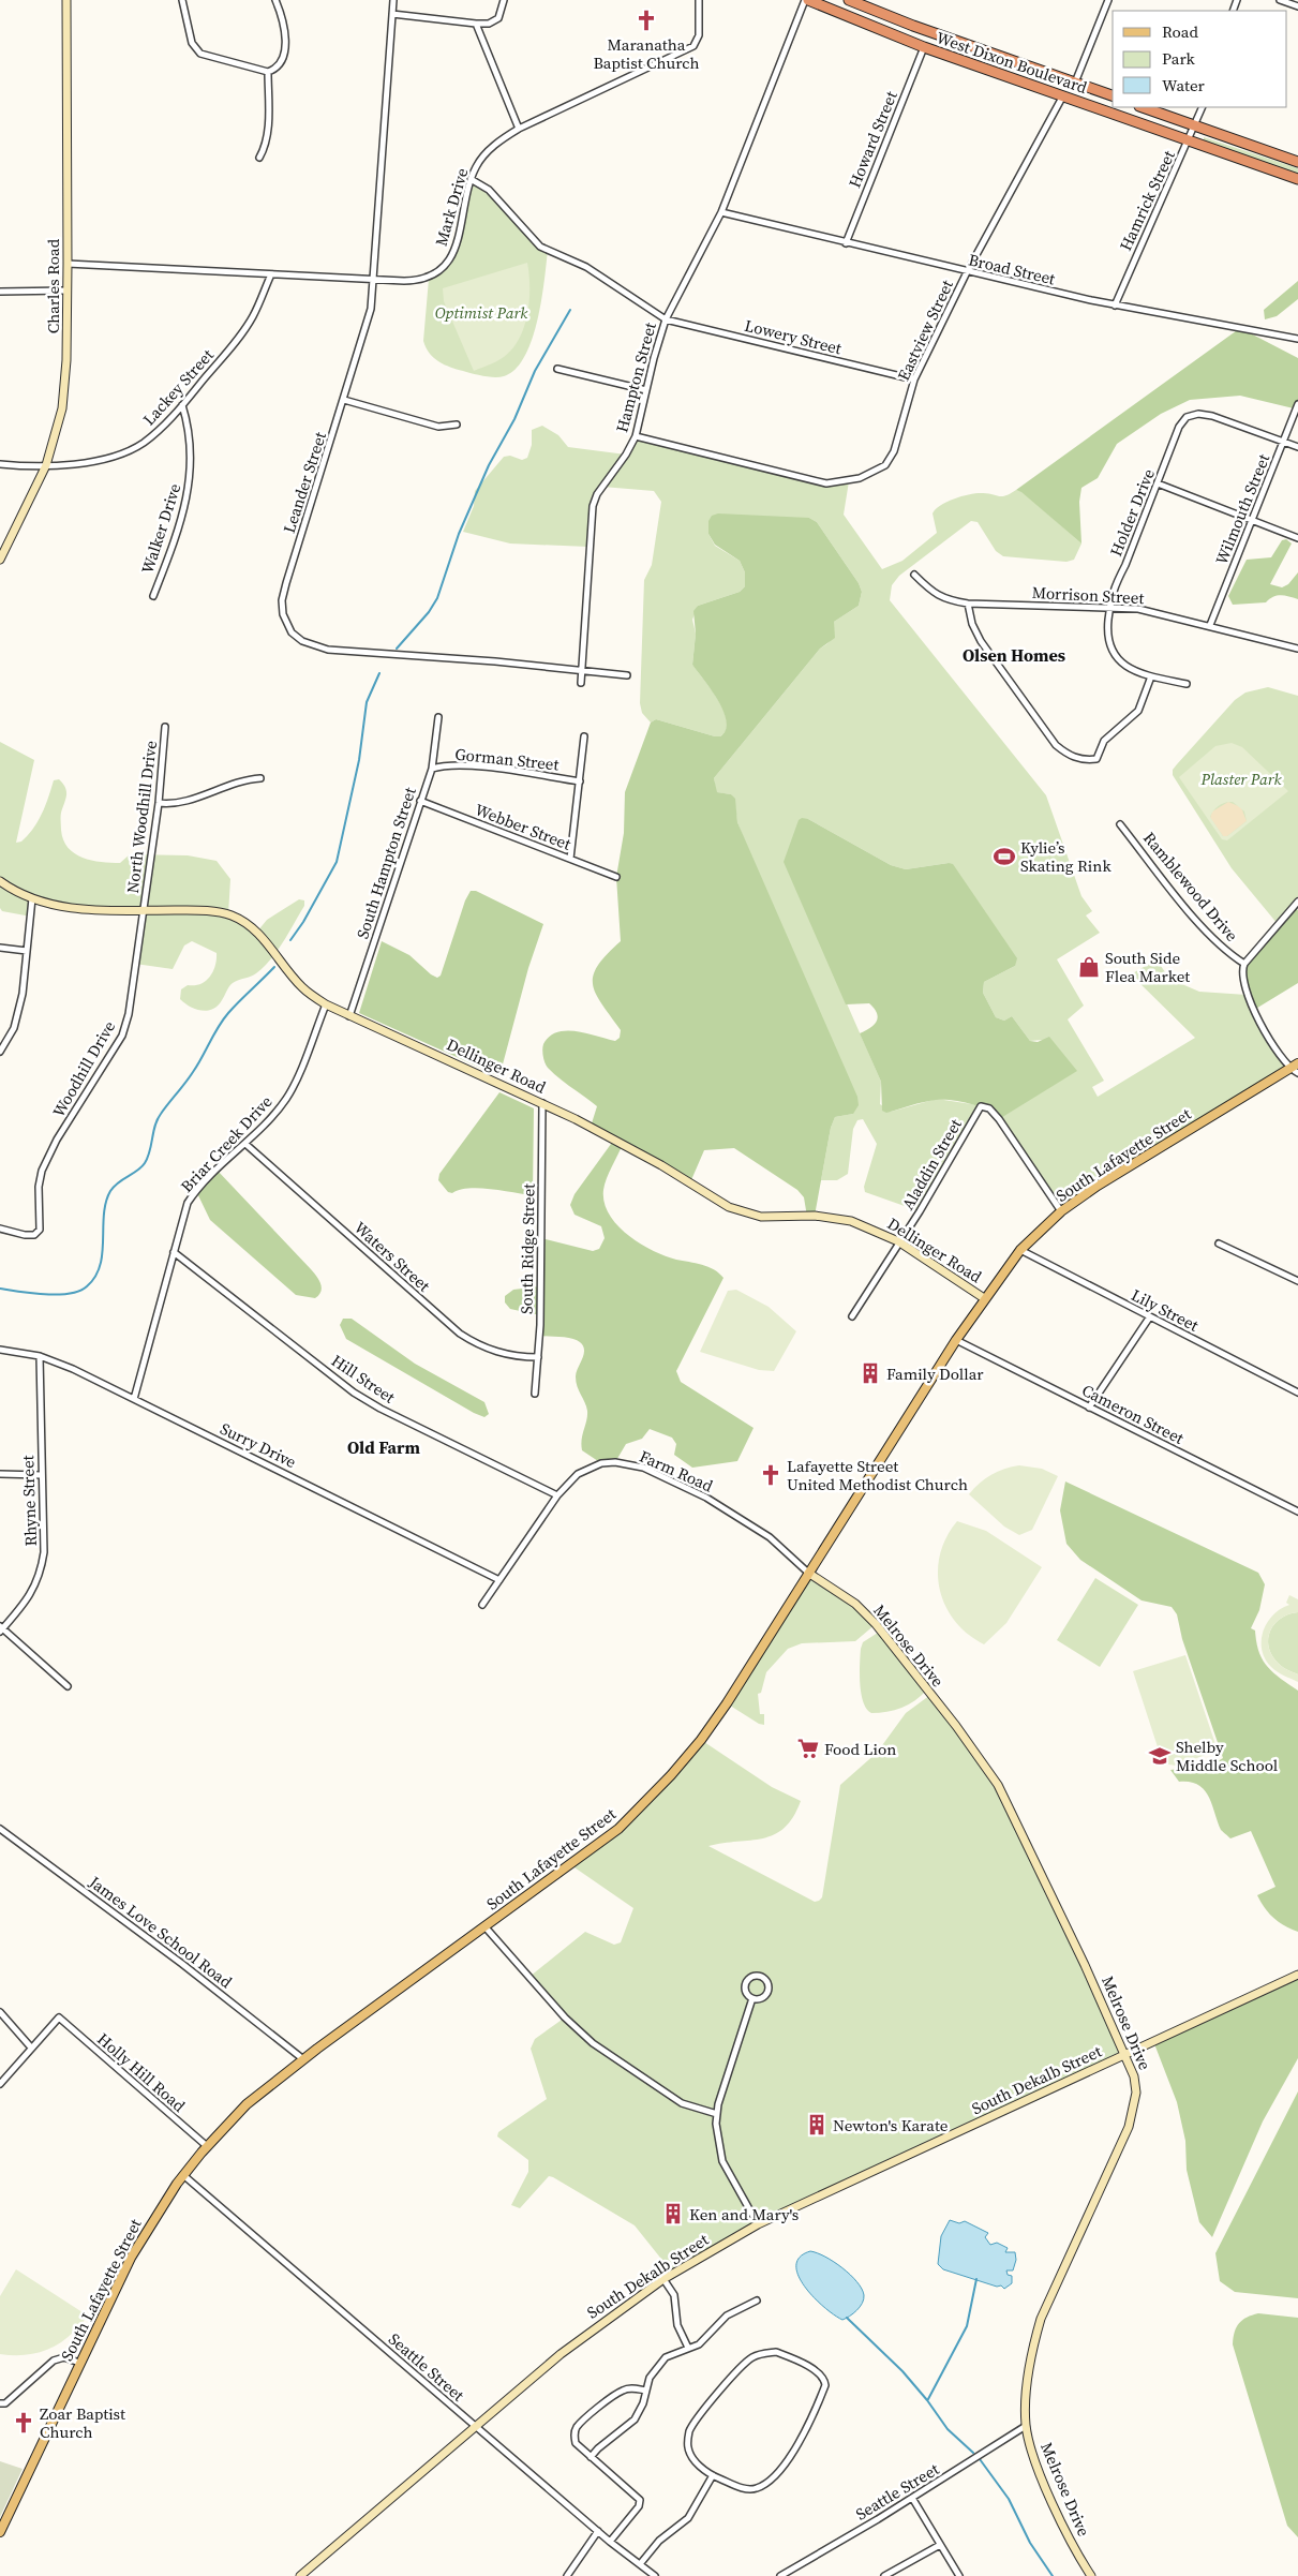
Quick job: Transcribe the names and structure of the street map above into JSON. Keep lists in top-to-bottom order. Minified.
{"streets":{"highway":["West Dixon Boulevard"],"main road":["South Lafayette Street"],"street":["Howard Street","Hamrick Street","Mark Drive","Broad Street","Charles Road","Eastview Street","Lowery Street","Hampton Street","Lackey Street","Leander Street","Wilmouth Street","Holder Drive","Walker Drive","Morrison Street","Gorman Street","North Woodhill Drive","Webber Street","South Hampton Street","Ramblewood Drive","Dellinger Road","Woodhill Drive","Briar Creek Drive","Aladdin Street","South Ridge Street","Waters Street","Lily Street","Hill Street","Cameron Street","Surry Drive","Farm Road","Rhyne Street","Melrose Drive","James Love School Road","Holly Hill Road","South Dekalb Street","Seattle Street"]},"crossings":[["West Dixon Boulevard","Howard Street"],["West Dixon Boulevard","Hamrick Street"],["West Dixon Boulevard","Eastview Street"],["West Dixon Boulevard","Hampton Street"],["Howard Street","Broad Street"],["Hamrick Street","Broad Street"],["Mark Drive","Charles Road"],["Mark Drive","Lowery Street"],["Mark Drive","Lackey Street"],["Mark Drive","Leander Street"],["Broad Street","Eastview Street"],["Broad Street","Hampton Street"],["Charles Road","Lackey Street"],["Eastview Street","Lowery Street"],["Eastview Street","Hampton Street"],["Lowery Street","Hampton Street"],["Hampton Street","Leander Street"],["Lackey Street","Walker Drive"],["Wilmouth Street","Holder Drive"],["Wilmouth Street","Morrison Street"],["Holder Drive","Morrison Street"],["Gorman Street","South Hampton Street"],["North Woodhill Drive","Dellinger Road"],["North Woodhill Drive","Woodhill Drive"],["Webber Street","South Hampton Street"],["South Hampton Street","Dellinger Road"],["Dellinger Road","Woodhill Drive"],["Dellinger Road","Briar Creek Drive"],["Dellinger Road","South Lafayette Street"],["Dellinger Road","Aladdin Street"],["Dellinger Road","South Ridge Street"],["Briar Creek Drive","Waters Street"],["Briar Creek Drive","Hill Street"],["Briar Creek Drive","Surry Drive"],["South Lafayette Street","Aladdin Street"],["South Lafayette Street","Lily Street"],["South Lafayette Street","Cameron Street"],["South Lafayette Street","Farm Road"],["South Lafayette Street","Melrose Drive"],["South Lafayette Street","James Love School Road"],["South Lafayette Street","Holly Hill Road"],["South Lafayette Street","Seattle Street"],["South Ridge Street","Waters Street"],["Hill Street","Farm Road"],["Surry Drive","Farm Road"],["Surry Drive","Rhyne Street"],["Farm Road","Melrose Drive"],["Melrose Drive","South Dekalb Street"],["Melrose Drive","Seattle Street"],["South Dekalb Street","Seattle Street"]],"districts":["Olsen Homes","Old Farm"],"parks":["Optimist Park","Plaster Park"],"places":{"church":["Maranatha Baptist Church","Lafayette Street United Methodist Church","Zoar Baptist Church"],"sports":["Kylie’s Skating Rink"],"shop":["South Side Flea Market"],"building":["Family Dollar","Newton's Karate","Ken and Mary's"],"supermarket":["Food Lion"],"school or university":["Shelby Middle School"]},"legend":["Road","Park","Water"]}
